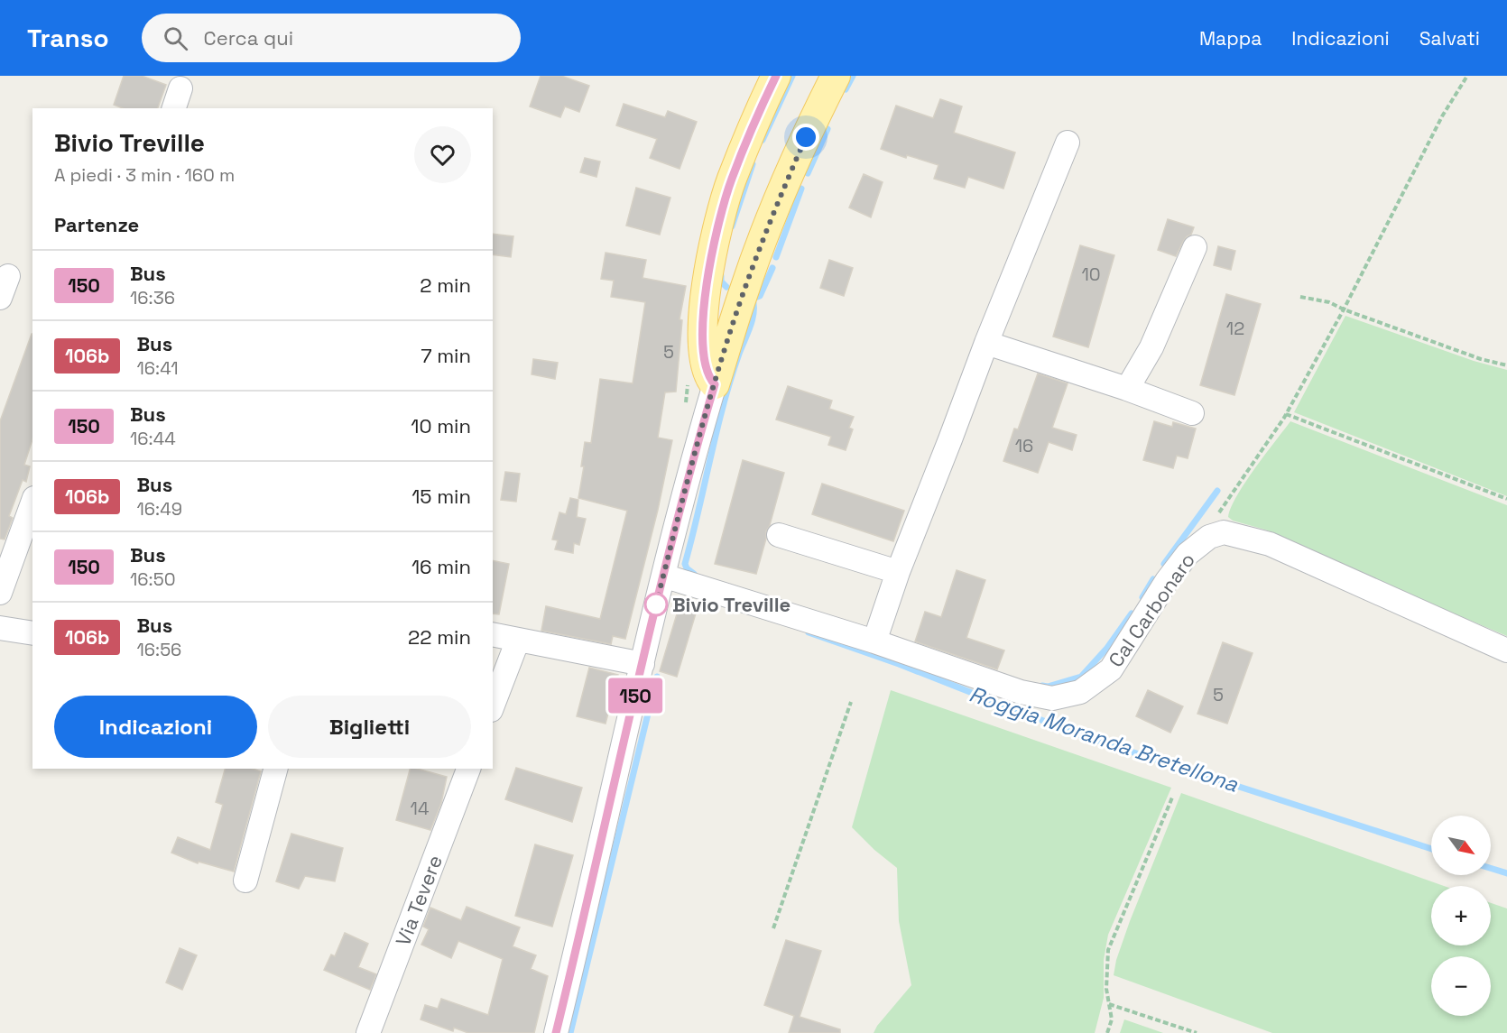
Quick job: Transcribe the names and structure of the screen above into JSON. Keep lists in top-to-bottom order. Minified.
{"streets":{"street":["Cal Carbonaro","Via Tevere"]},"water":["Roggia Moranda Bretellona"],"places":["Bivio Treville"],"lines":["bus line 150"],"house_numbers":["10","12","5","16","5","14"],"north":"bottom right","page":{"header":"Transo","search":"Cerca qui","nav":["Mappa","Indicazioni","Salvati"],"on_map":"150","heading":[["Bivio Treville","A piedi · 3 min · 160 m"],"Partenze"],"list":[{"mark":"150","name":"Bus","note":"16:36","value":"2 min"},{"mark":"106b","name":"Bus","note":"16:41","value":"7 min"},{"mark":"150","name":"Bus","note":"16:44","value":"10 min"},{"mark":"106b","name":"Bus","note":"16:49","value":"15 min"},{"mark":"150","name":"Bus","note":"16:50","value":"16 min"},{"mark":"106b","name":"Bus","note":"16:56","value":"22 min"}],"buttons":["Indicazioni","Biglietti"],"map_buttons":["+","−"]}}
